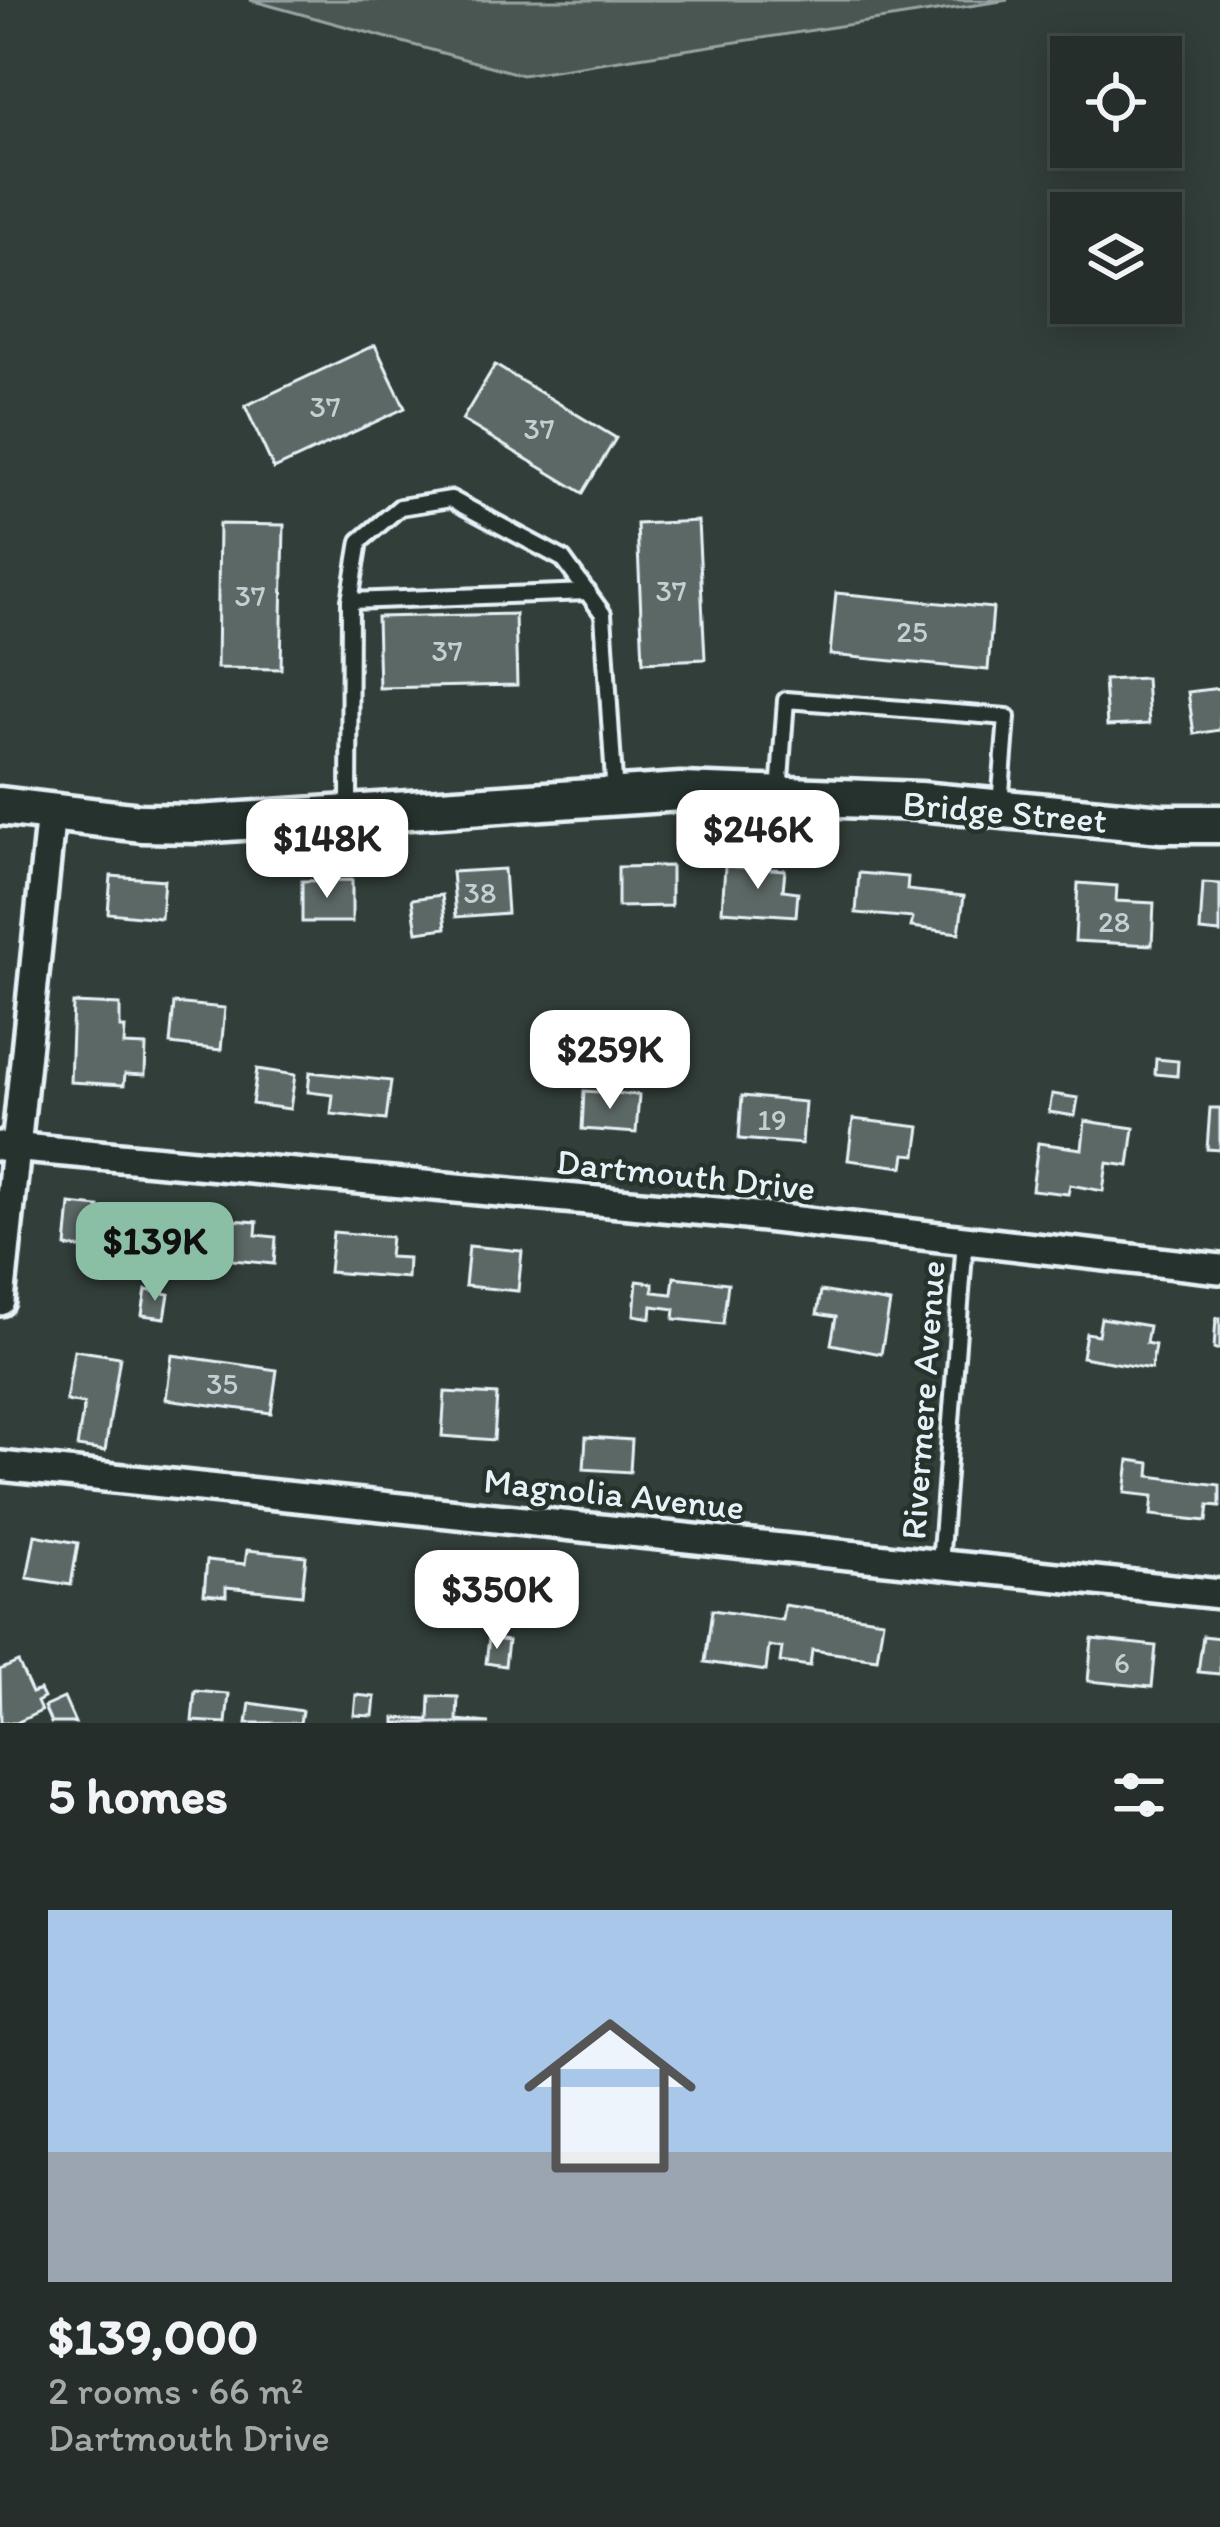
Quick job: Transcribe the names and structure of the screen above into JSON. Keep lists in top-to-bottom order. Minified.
{"streets":{"main road":["Bridge Street"],"street":["Dartmouth Drive","Magnolia Avenue"],"lane":["Rivermere Avenue"]},"crossings":[["Dartmouth Drive","Rivermere Avenue"],["Rivermere Avenue","Magnolia Avenue"]],"house_numbers":["37","37","37","37","25","37","38","28","19","35","6"],"page":{"price":["$246K","$148K","$259K","$139K","$350K"],"heading":"5 homes","list":[{"name":"$139,000","note":"2 rooms · 66 m² · Dartmouth Drive"}]}}
